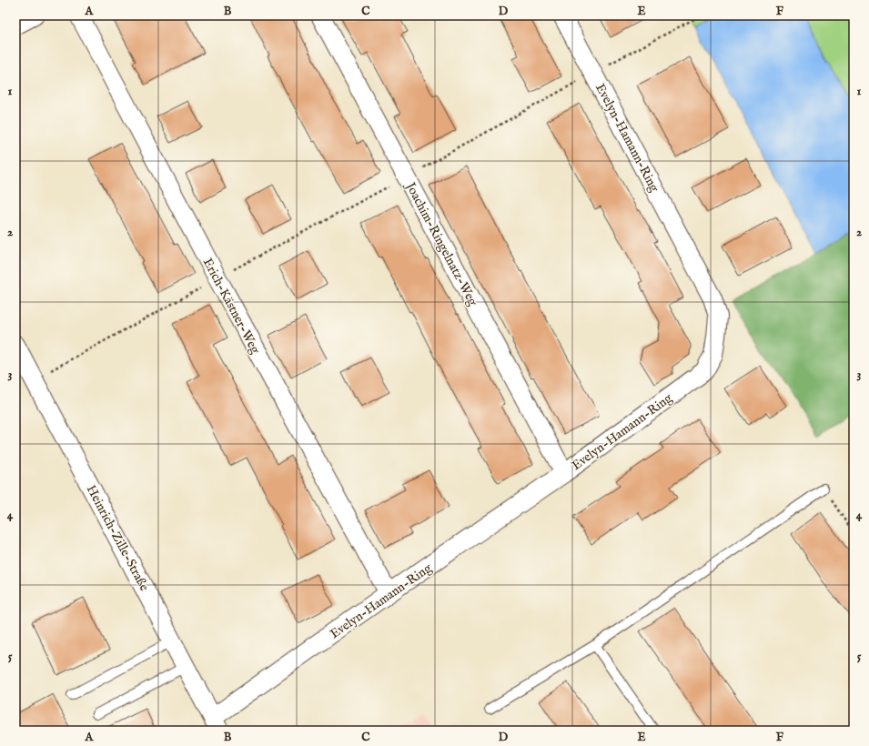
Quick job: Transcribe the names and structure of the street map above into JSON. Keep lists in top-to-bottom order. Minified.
{"streets":{"street":["Evelyn-Hamann-Ring","Joachim-Ringelnatz-Weg","Erich-Kästner-Weg","Heinrich-Zille-Straße"]},"crossings":[["Evelyn-Hamann-Ring","Joachim-Ringelnatz-Weg"],["Evelyn-Hamann-Ring","Erich-Kästner-Weg"],["Evelyn-Hamann-Ring","Heinrich-Zille-Straße"]],"grid":{"columns":["A","B","C","D","E","F"],"rows":["1","2","3","4","5"]}}
